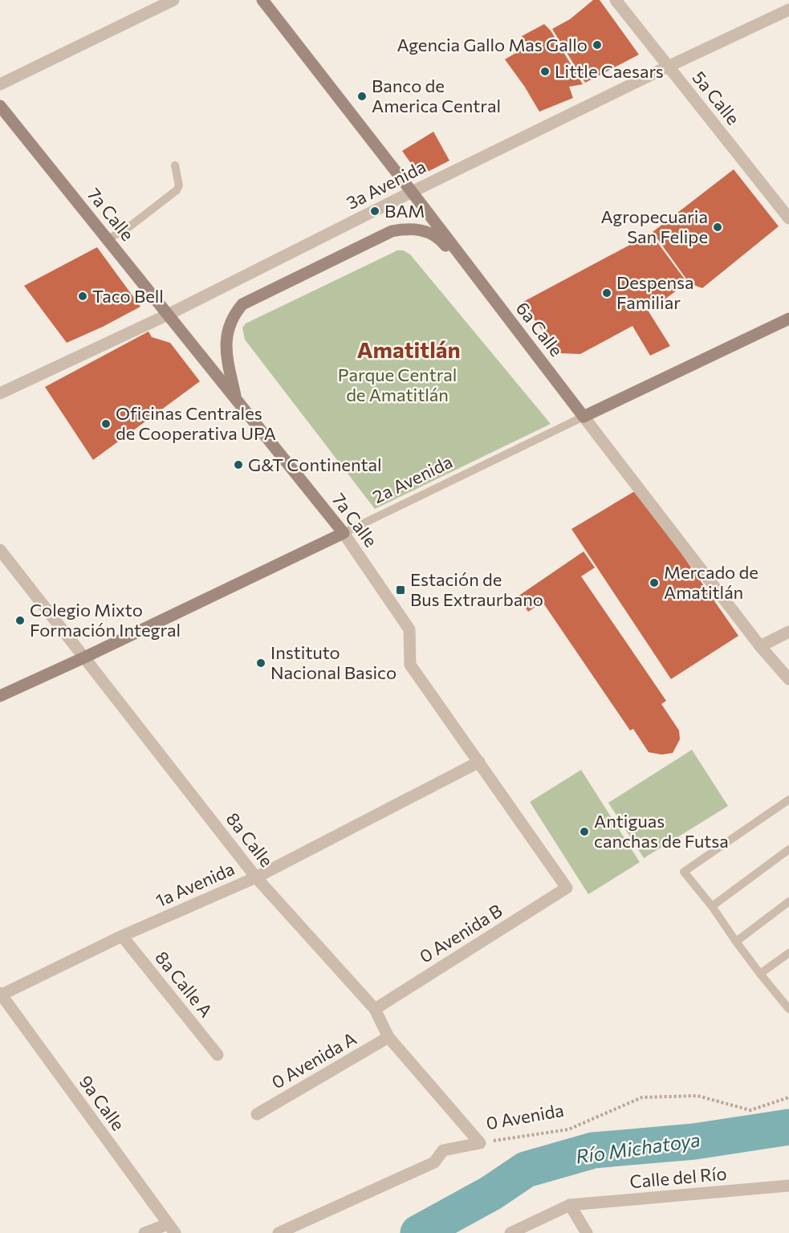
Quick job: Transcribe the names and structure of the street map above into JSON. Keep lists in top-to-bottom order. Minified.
{"streets":{"main road":["7a Calle","6a Calle","2a Avenida"],"street":["5a Calle","3a Avenida","8a Calle","1a Avenida","0 Avenida B","8a Calle A","0 Avenida A","9a Calle","0 Avenida","Calle del Río"]},"crossings":[["5a Calle","3a Avenida"],["3a Avenida","7a Calle"],["3a Avenida","6a Calle"],["7a Calle","2a Avenida"],["7a Calle","1a Avenida"],["7a Calle","0 Avenida B"],["6a Calle","2a Avenida"],["2a Avenida","8a Calle"],["8a Calle","1a Avenida"],["8a Calle","0 Avenida B"],["8a Calle","0 Avenida A"],["8a Calle","0 Avenida"],["1a Avenida","8a Calle A"],["1a Avenida","9a Calle"]],"districts":["Amatitlán"],"water":["Río Michatoya"],"parks":["Parque Central de Amatitlán"],"places":{"other":["Agencia Gallo Mas Gallo","Little Caesars","Banco de America Central","BAM","Agropecuaria San Felipe","Despensa Familiar","Taco Bell","Oficinas Centrales de Cooperativa UPA","G&T Continental","Mercado de Amatitlán","Colegio Mixto Formación Integral","Instituto Nacional Basico","Antiguas canchas de Futsa"],"transit":["Estación de Bus Extraurbano"]}}
